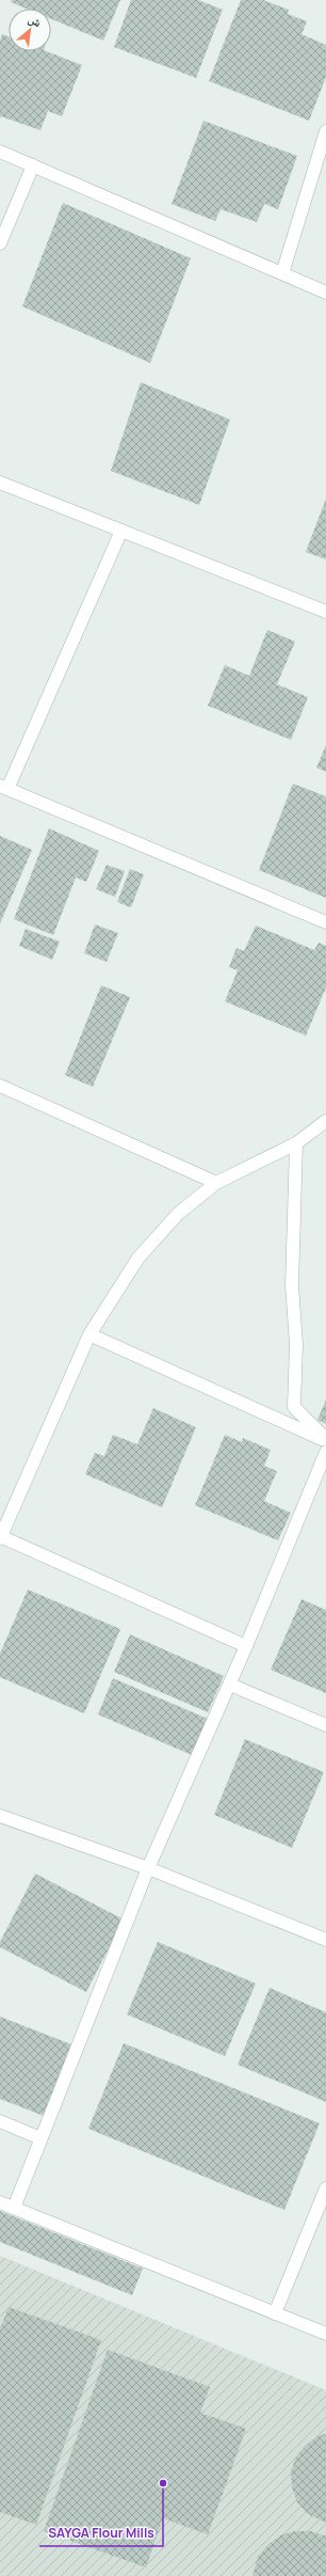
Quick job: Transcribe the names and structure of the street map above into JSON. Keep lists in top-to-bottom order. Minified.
{"places":["SAYGA Flour Mills"],"north":"top right"}
